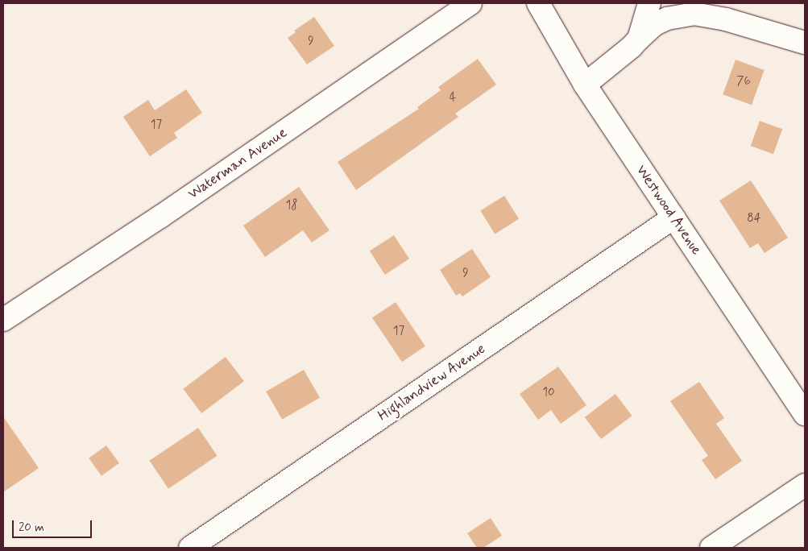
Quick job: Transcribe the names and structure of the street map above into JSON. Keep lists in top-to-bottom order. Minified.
{"streets":{"street":["Waterman Avenue","Westwood Avenue","Highlandview Avenue"]},"crossings":[["Westwood Avenue","Highlandview Avenue"]],"house_numbers":["9","76","4","17","18","84","9","17","10"],"scale_bar":"20 m"}
